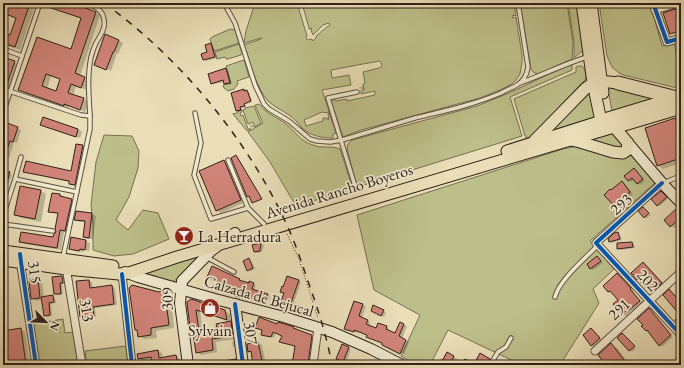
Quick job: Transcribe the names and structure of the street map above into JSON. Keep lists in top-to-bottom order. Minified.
{"streets":{"highway":["Avenida Rancho Boyeros"],"main road":["Calzada de Bejucal","309","307"],"street":["293","315","202","291","313"]},"crossings":[["Avenida Rancho Boyeros","Calzada de Bejucal"],["Avenida Rancho Boyeros","309"],["Avenida Rancho Boyeros","313"],["293","202"],["202","291"],["Calzada de Bejucal","309"],["Calzada de Bejucal","307"]],"places":{"bar":["La Herradura"],"shop":["Sylvain"]},"north":"bottom right"}
